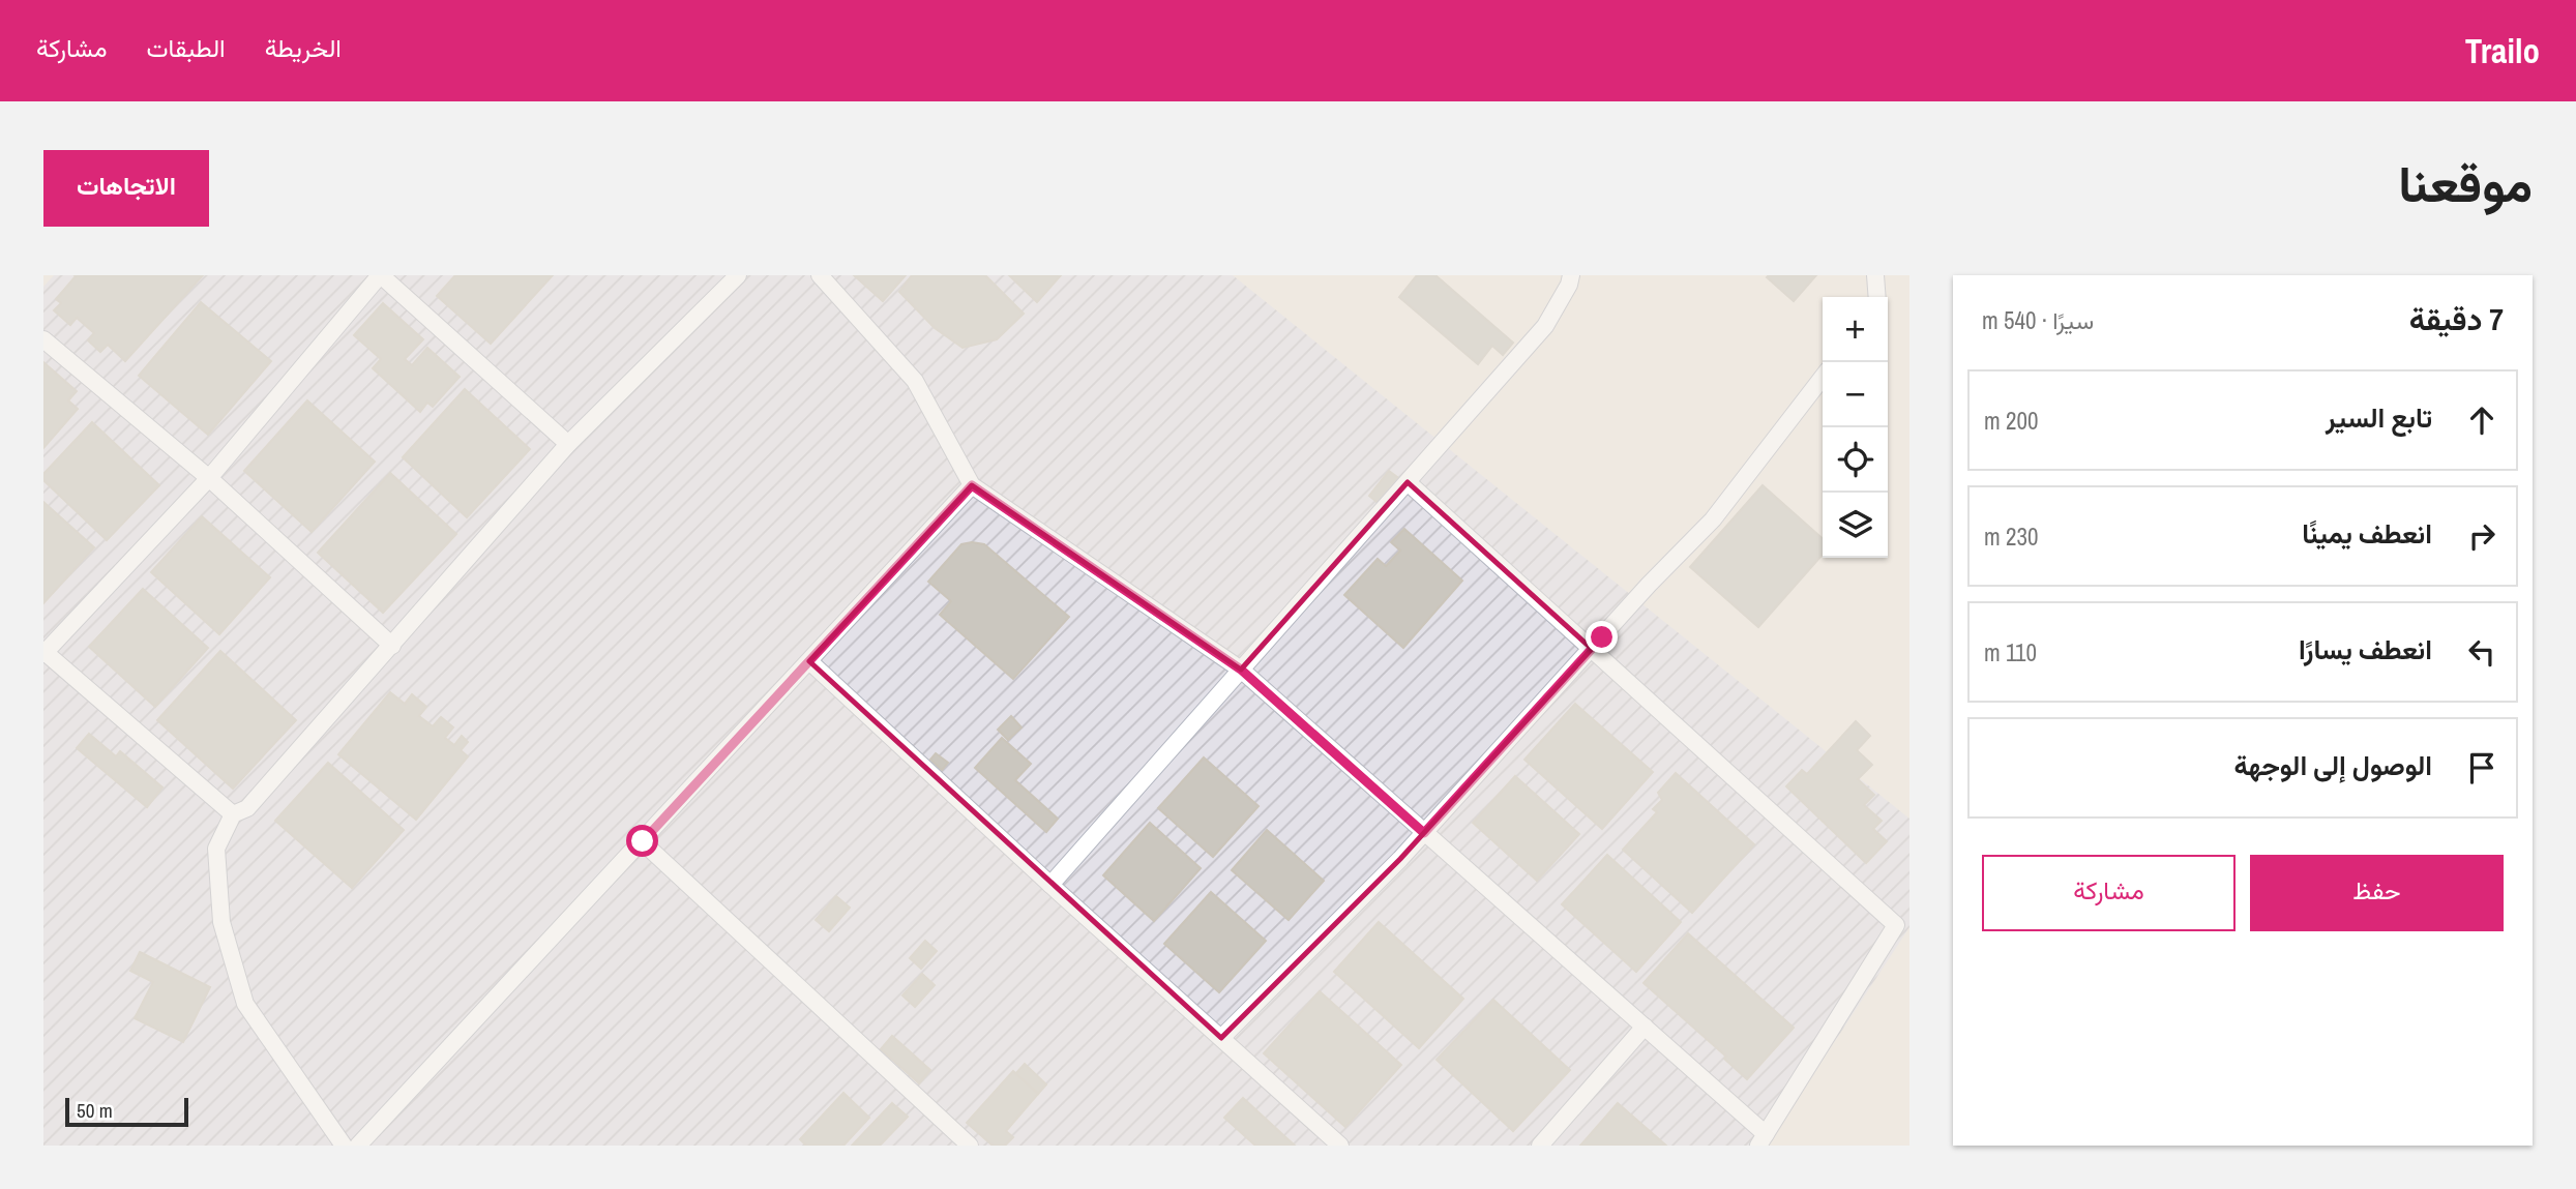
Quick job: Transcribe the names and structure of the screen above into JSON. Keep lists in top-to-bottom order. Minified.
{"scale_bar":"50 m","page":{"header":"Trailo","nav":["الخريطة","الطبقات","مشاركة"],"title":"موقعنا","buttons":["الاتجاهات",["حفظ","مشاركة"]],"heading":["7 دقيقة","سيرًا · 540 m"],"map_buttons":["+","−"],"list":[["تابع السير","200 m"],["انعطف يمينًا","230 m"],["انعطف يسارًا","110 m"],"الوصول إلى الوجهة"],"scale":"50 m"}}
